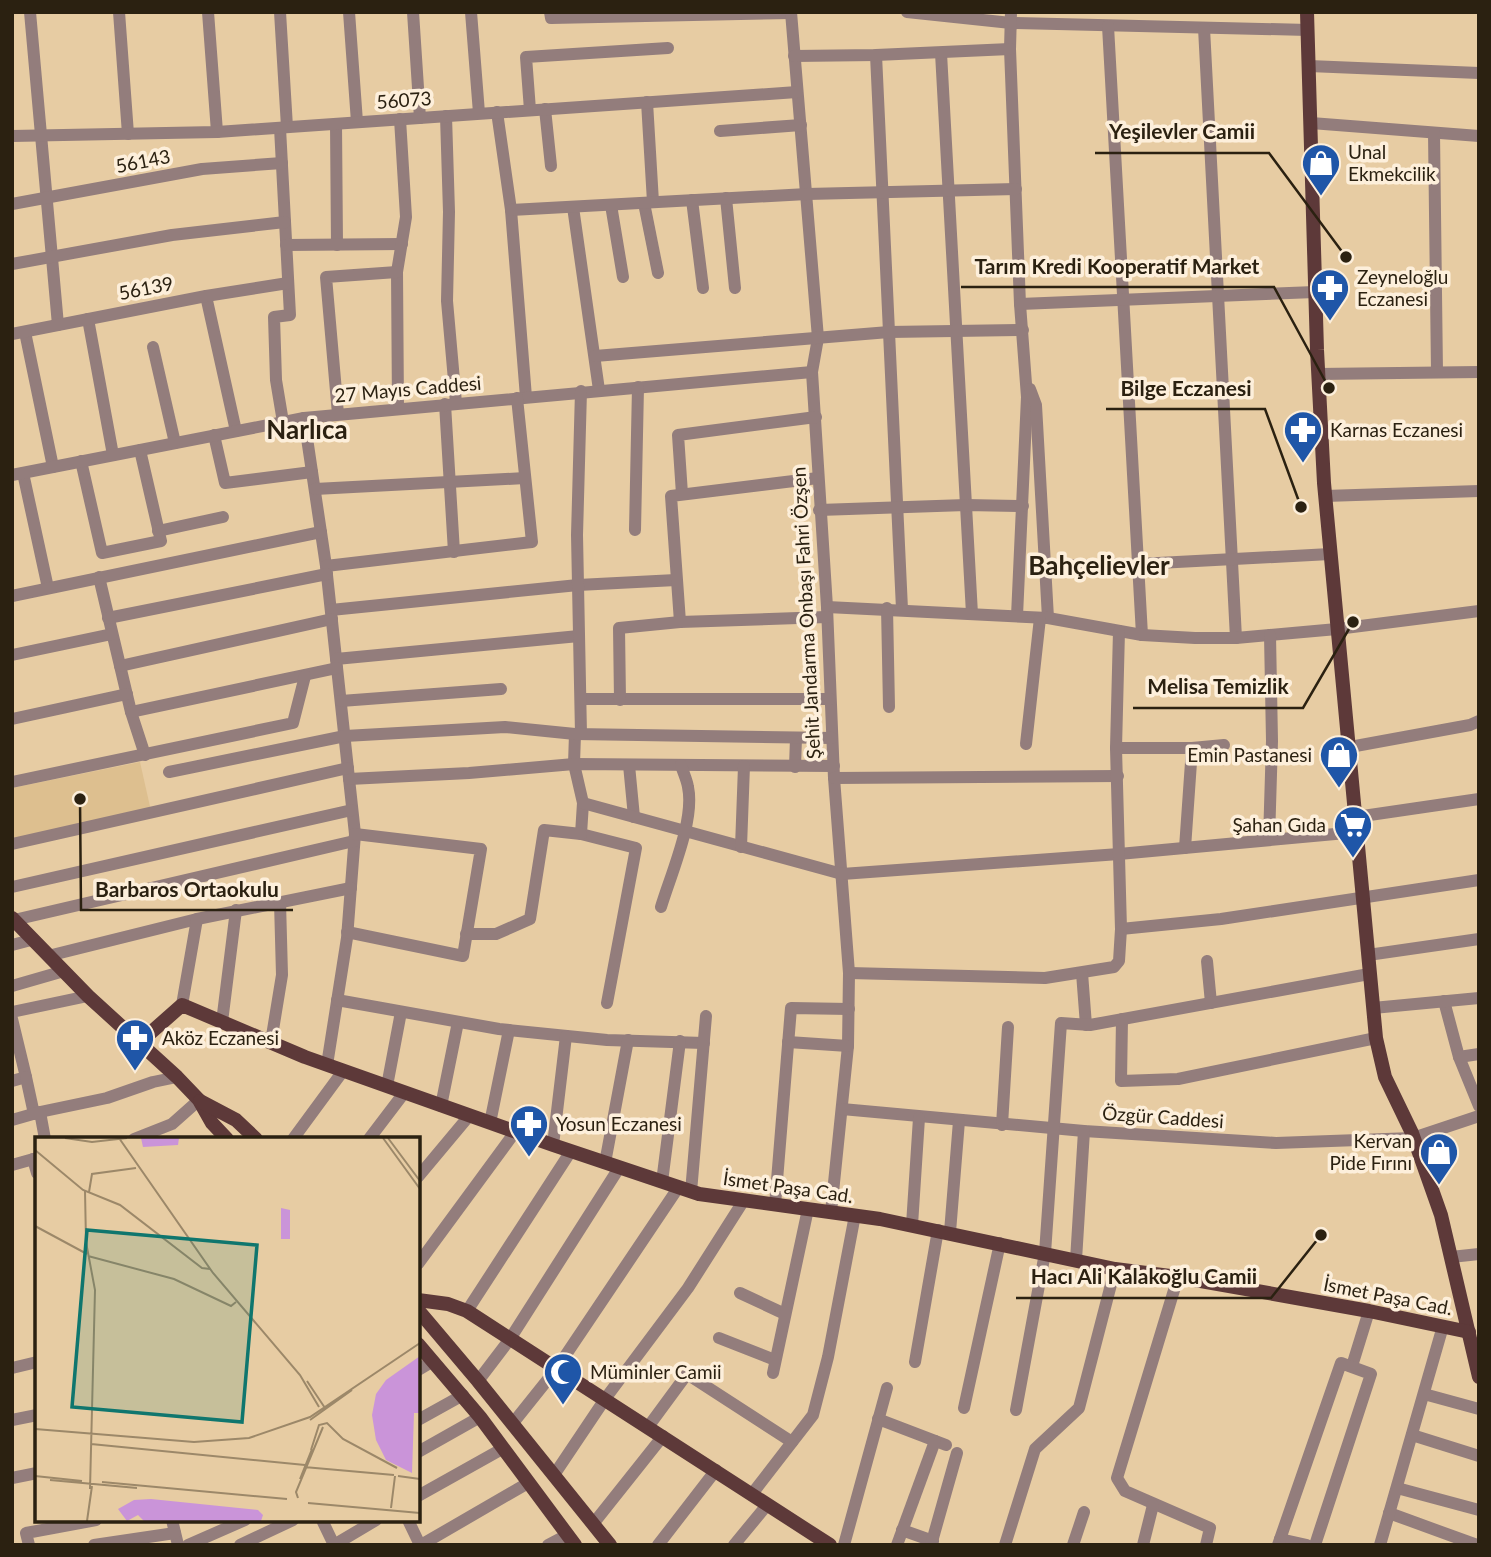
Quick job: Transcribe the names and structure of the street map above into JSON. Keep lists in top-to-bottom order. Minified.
{"streets":{"main road":["İsmet Paşa Cad."],"street":["56073","56143","56139","27 Mayıs Caddesi","Şehit Jandarma Onbaşı Fahri Özşen","Özgür Caddesi"]},"crossings":[["56073","Şehit Jandarma Onbaşı Fahri Özşen"],["27 Mayıs Caddesi","Şehit Jandarma Onbaşı Fahri Özşen"],["Şehit Jandarma Onbaşı Fahri Özşen","Özgür Caddesi"],["Şehit Jandarma Onbaşı Fahri Özşen","İsmet Paşa Cad."]],"districts":["Narlıca","Bahçelievler"],"places":{"shop":["Unal Ekmekcilik","Emin Pastanesi","Kervan Pide Fırını"],"other":["Yeşilevler Camii","Tarım Kredi Kooperatif Market","Bilge Eczanesi","Melisa Temizlik","Barbaros Ortaokulu","Hacı Ali Kalakoğlu Camii"],"pharmacy":["Zeyneloğlu Eczanesi","Karnas Eczanesi","Aköz Eczanesi","Yosun Eczanesi"],"supermarket":["Şahan Gıda"],"mosque":["Müminler Camii"]}}
